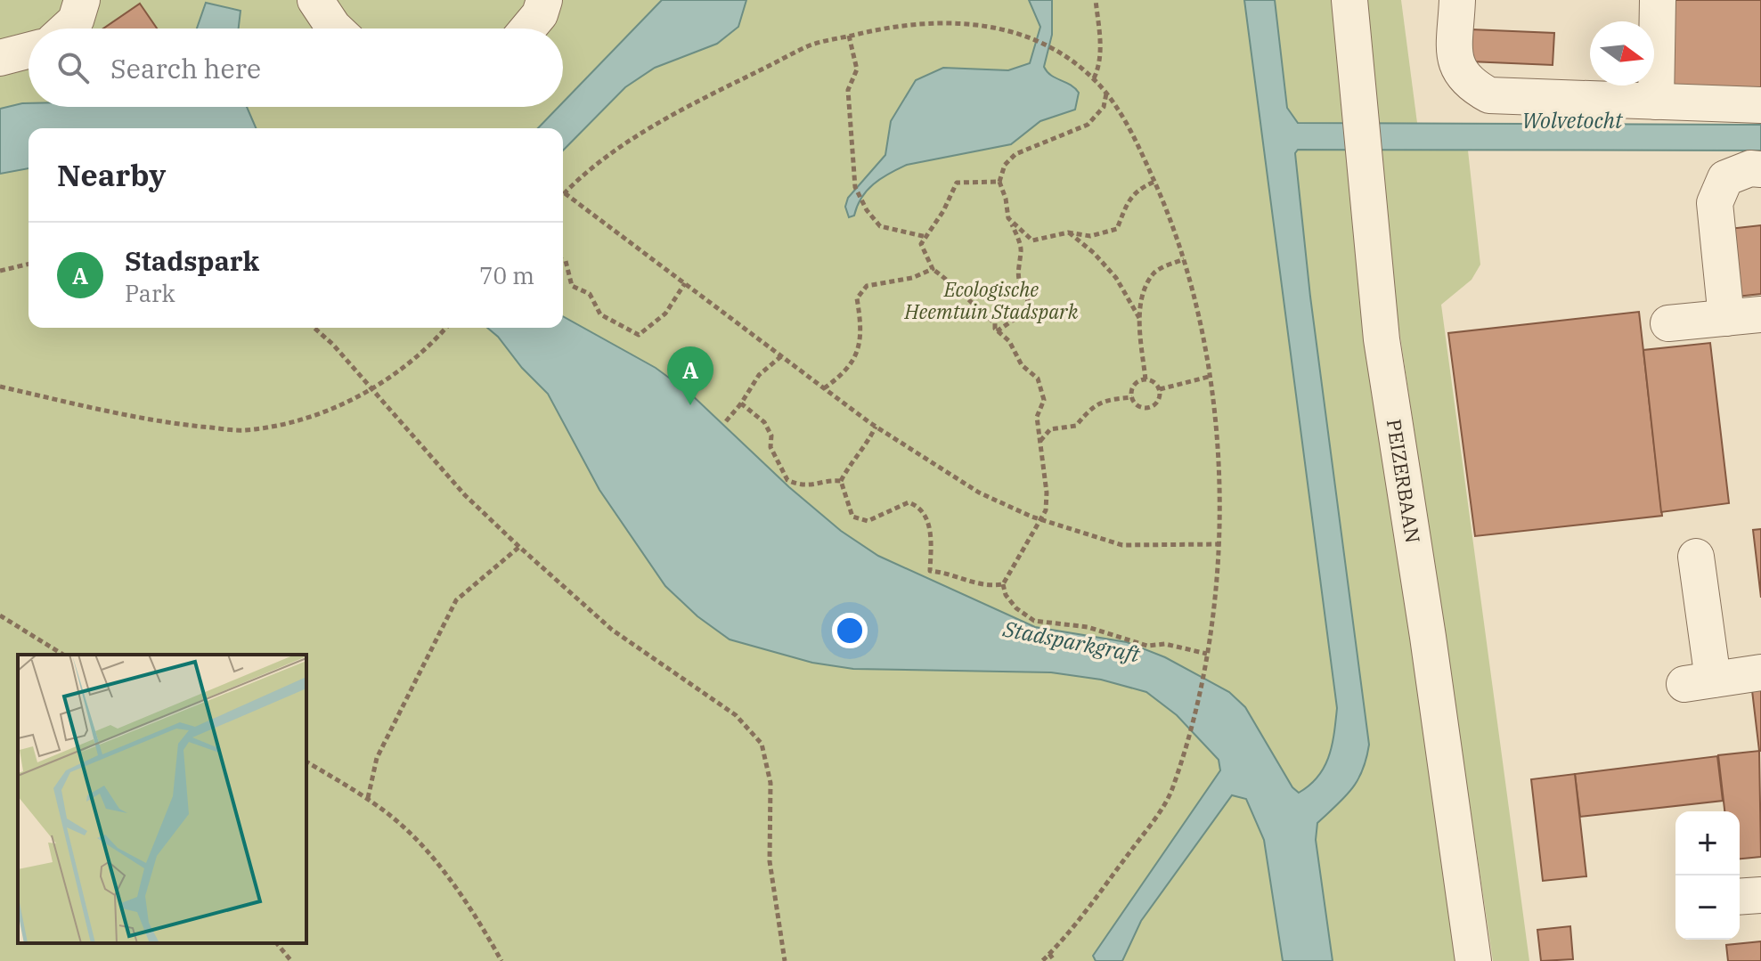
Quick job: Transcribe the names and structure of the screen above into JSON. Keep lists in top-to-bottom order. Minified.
{"streets":{"lane":["PEIZERBAAN"]},"water":["Wolvetocht","Stadsparkgraft"],"parks":["Ecologische Heemtuin Stadspark"],"north":"right","page":{"search":"Search here","heading":"Nearby","list":[{"mark":"A","name":"Stadspark","note":"Park","value":"70 m"}],"pins":"A","map_buttons":["+","−"]}}
